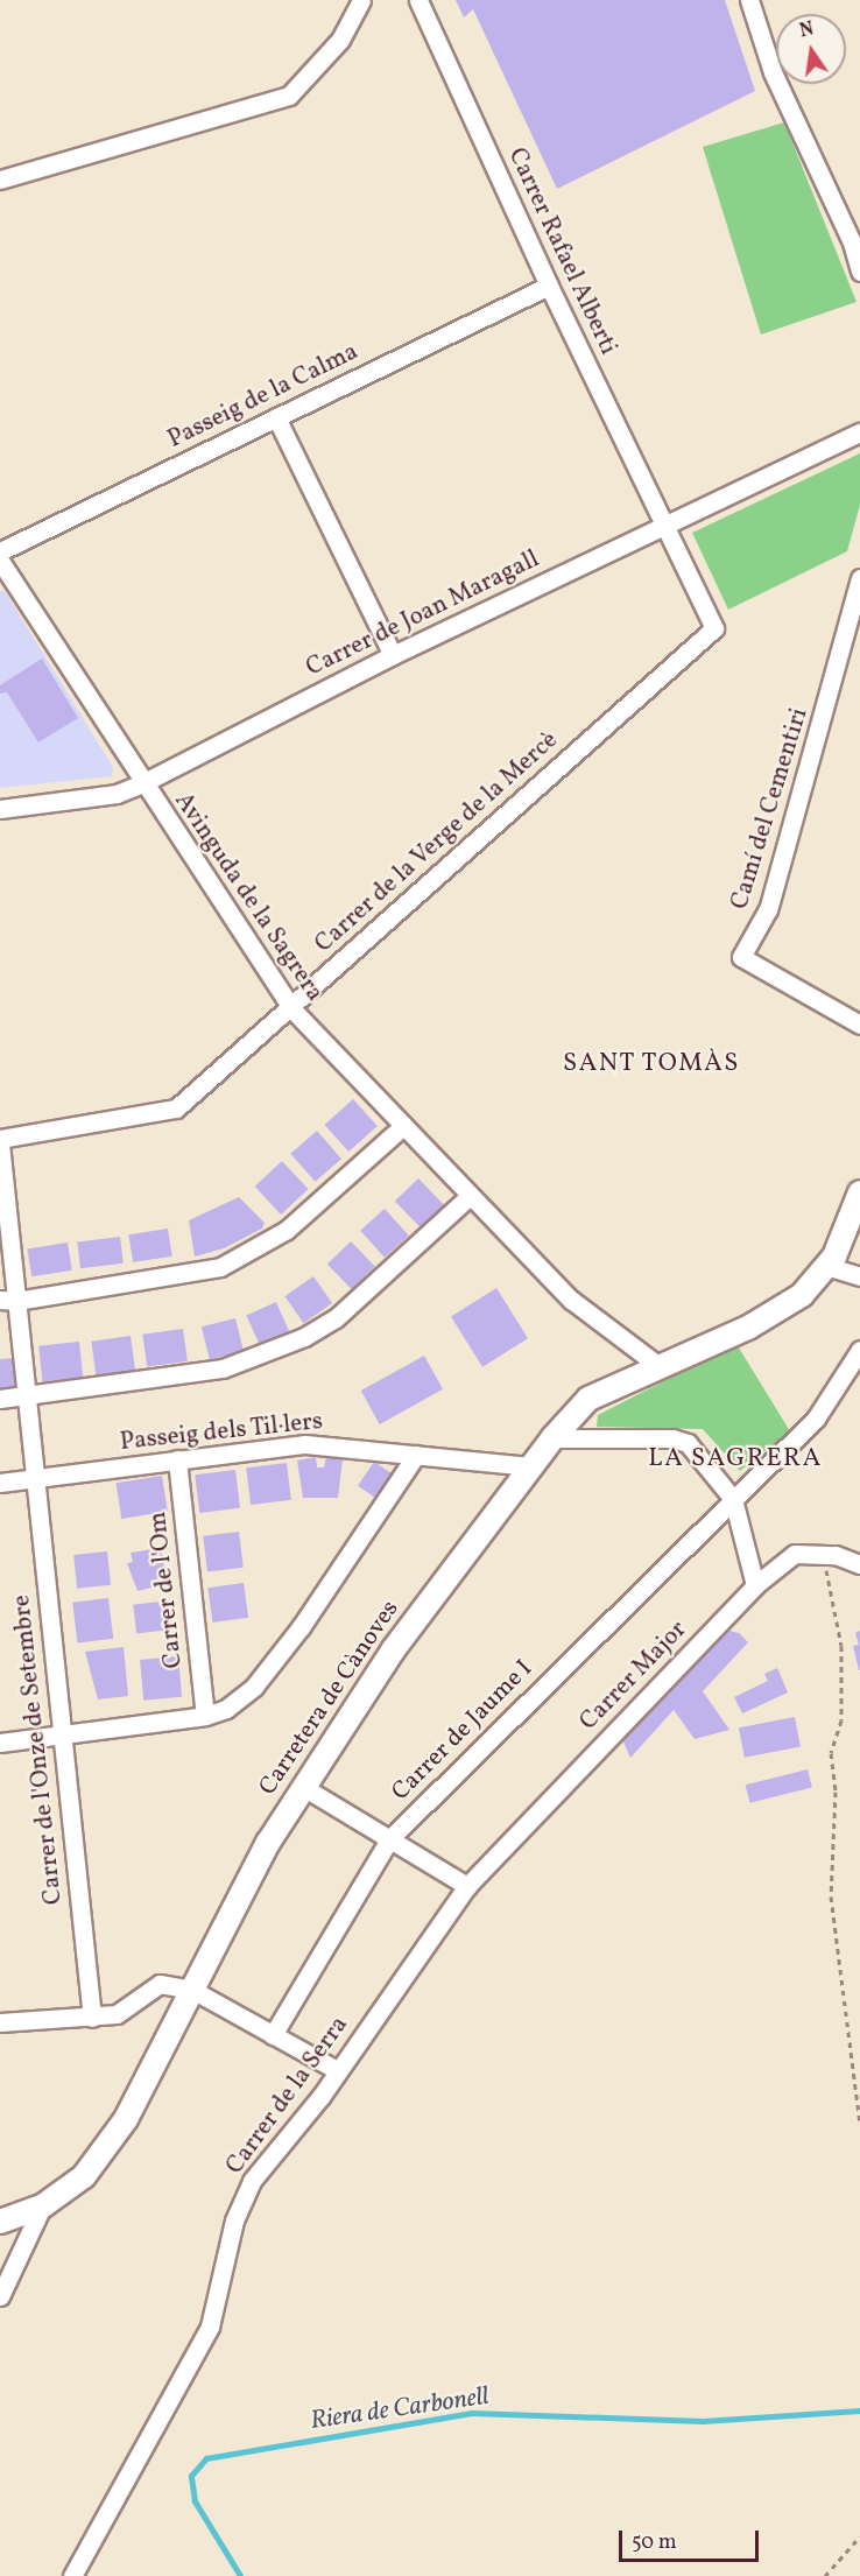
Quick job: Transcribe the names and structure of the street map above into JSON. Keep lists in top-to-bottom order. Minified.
{"streets":{"street":["Carrer Rafael Alberti","Passeig de la Calma","Carrer de Joan Maragall","Camí del Cementiri","Carrer de la Verge de la Mercè","Avinguda de la Sagrera","Passeig dels Til·lers","Carrer de l'Om","Carrer Major","Carretera de Cànoves","Carrer de Jaume I","Carrer de l'Onze de Setembre","Carrer de la Serra"]},"crossings":[["Carrer Rafael Alberti","Passeig de la Calma"],["Carrer Rafael Alberti","Carrer de Joan Maragall"],["Carrer Rafael Alberti","Carrer de la Verge de la Mercè"],["Carrer de Joan Maragall","Carrer de la Verge de la Mercè"],["Carrer de Joan Maragall","Avinguda de la Sagrera"],["Carrer de la Verge de la Mercè","Avinguda de la Sagrera"],["Carrer de la Verge de la Mercè","Carrer de l'Onze de Setembre"],["Avinguda de la Sagrera","Carretera de Cànoves"],["Passeig dels Til·lers","Carrer de l'Om"],["Passeig dels Til·lers","Carretera de Cànoves"],["Passeig dels Til·lers","Carrer de l'Onze de Setembre"],["Carrer Major","Carrer de la Serra"]],"districts":["SANT TOMÀS","LA SAGRERA"],"water":["Riera de Carbonell"],"scale_bar":"50 m","north":"top"}
